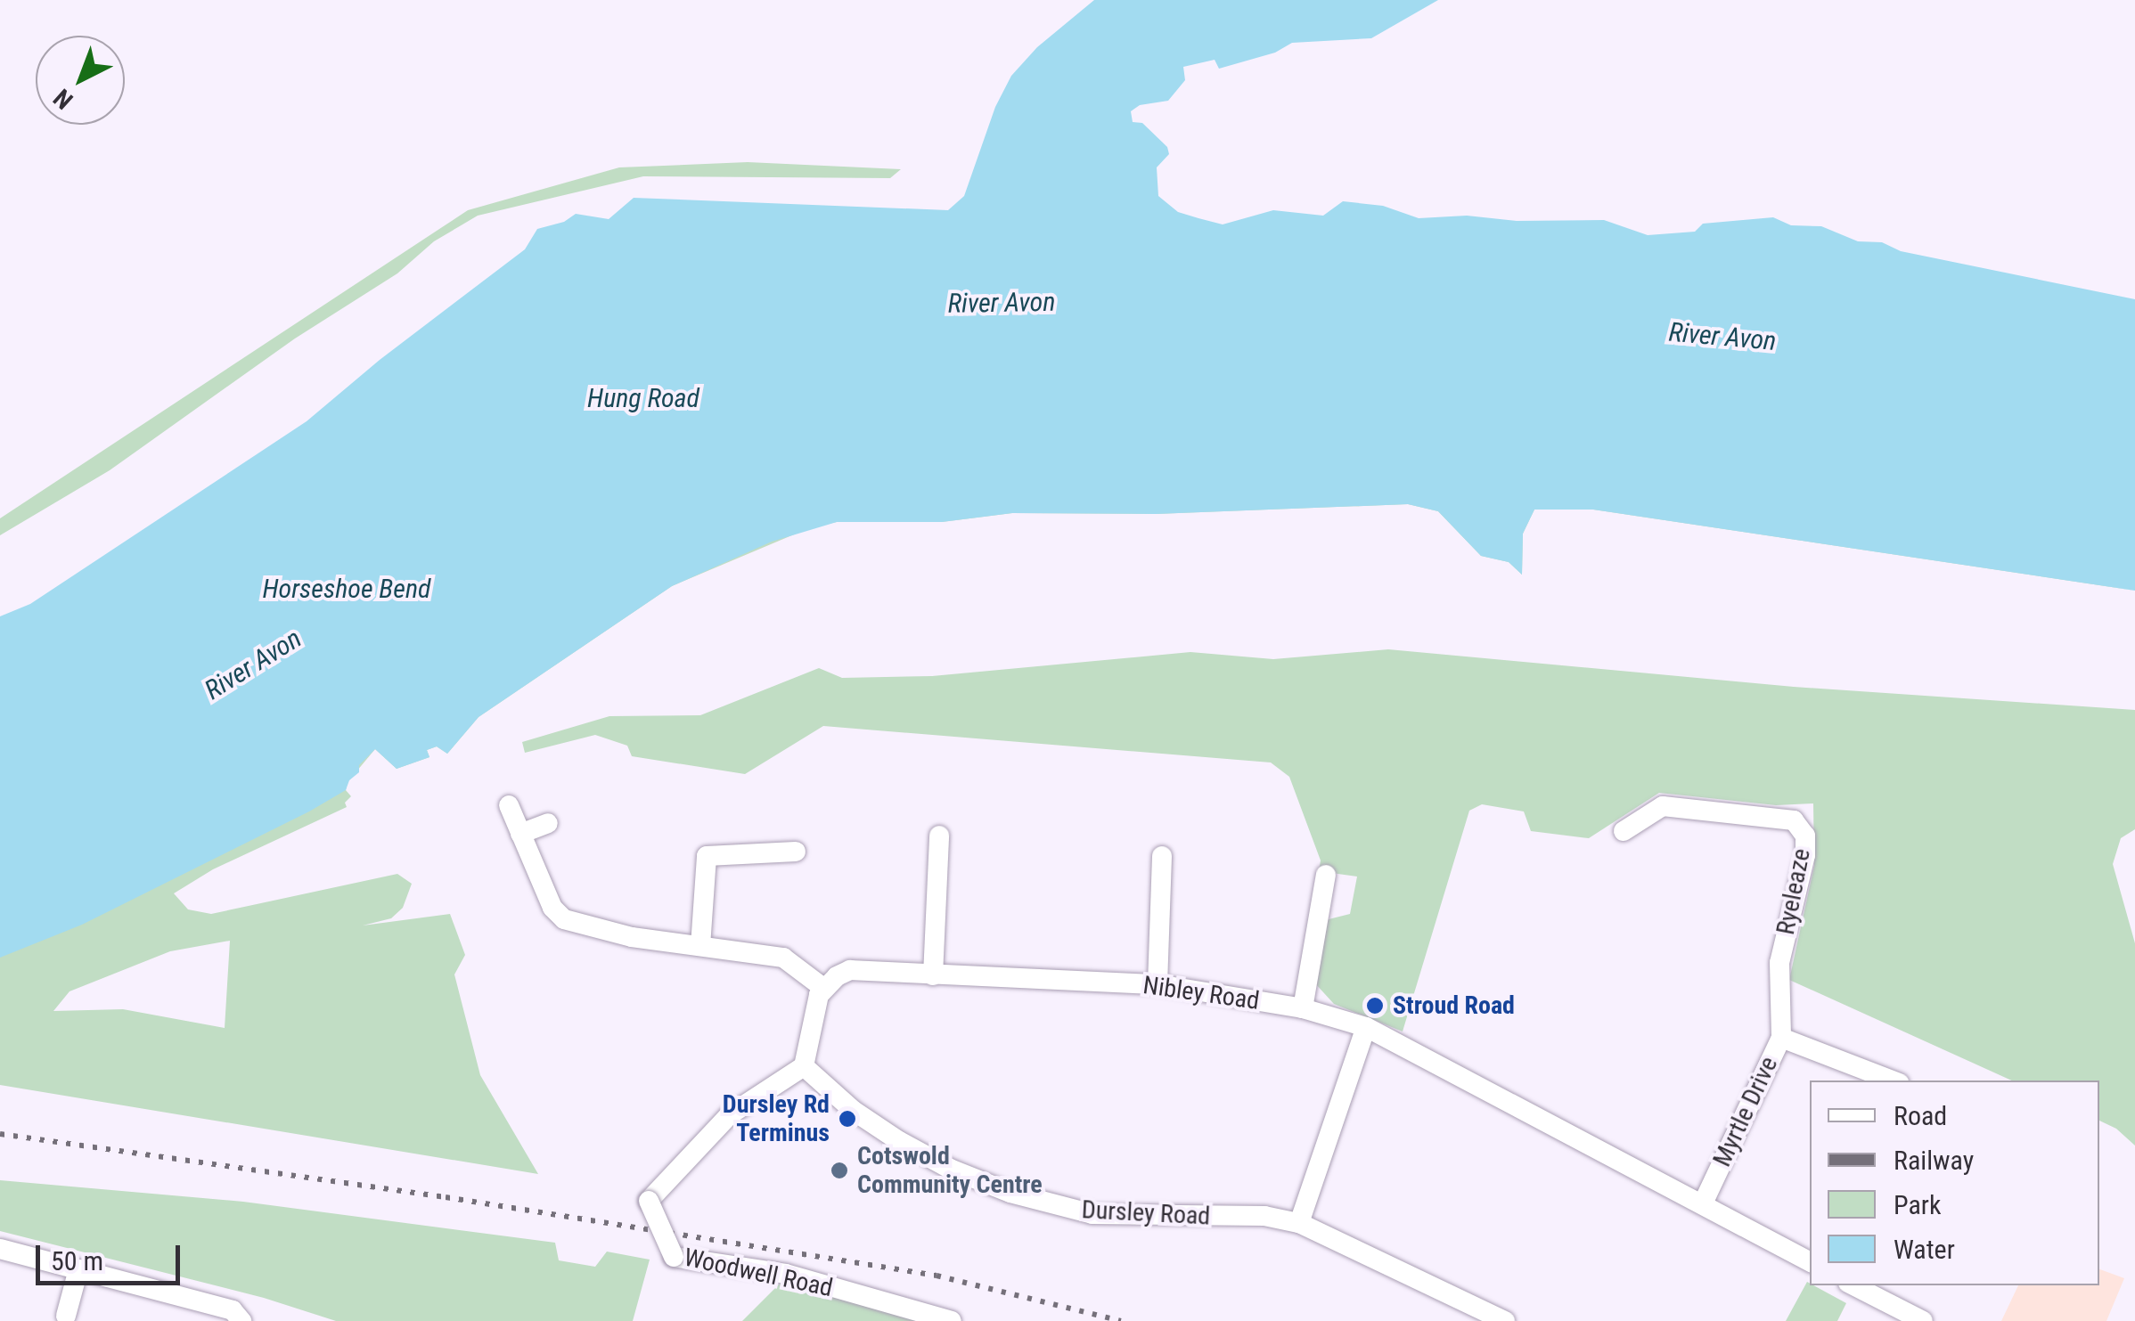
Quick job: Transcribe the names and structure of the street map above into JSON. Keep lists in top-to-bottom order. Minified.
{"streets":{"street":["Ryeleaze","Nibley Road","Myrtle Drive","Dursley Road","Woodwell Road"]},"crossings":[["Ryeleaze","Myrtle Drive"],["Nibley Road","Myrtle Drive"],["Dursley Road","Woodwell Road"]],"water":["River Avon","Hung Road","Horseshoe Bend"],"places":["Stroud Road","Dursley Rd Terminus","Cotswold Community Centre"],"legend":["Road","Railway","Park","Water"],"scale_bar":"50 m","north":"bottom left"}
